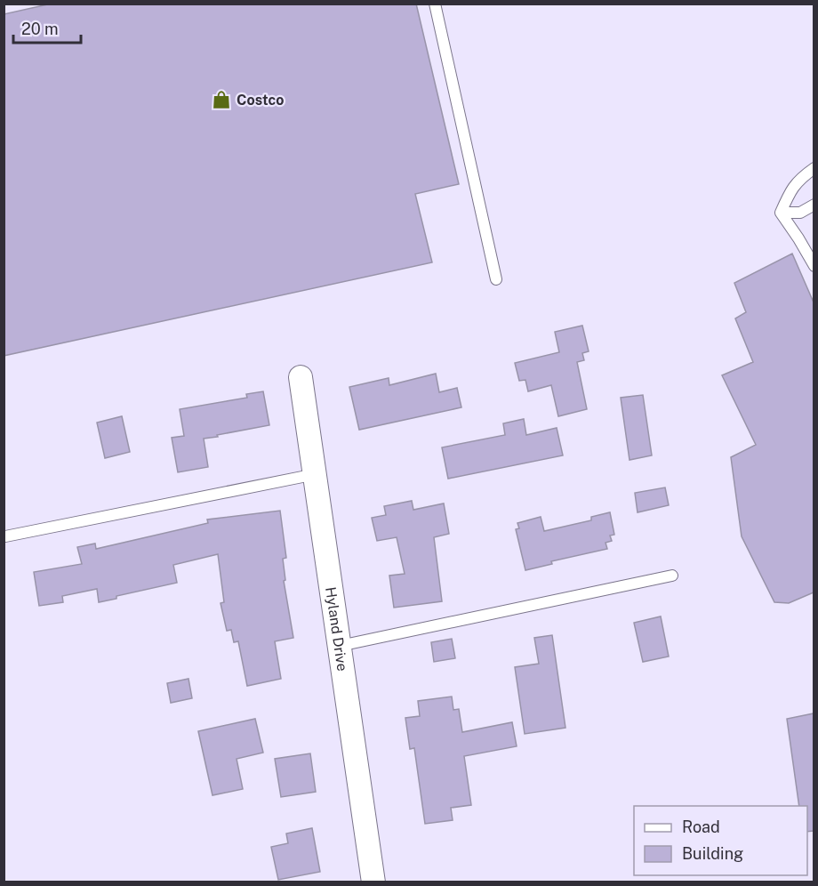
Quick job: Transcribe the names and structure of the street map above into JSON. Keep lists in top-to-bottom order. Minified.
{"streets":{"street":["Hyland Drive"]},"places":{"shop":["Costco"]},"legend":["Road","Building"],"scale_bar":"20 m"}
